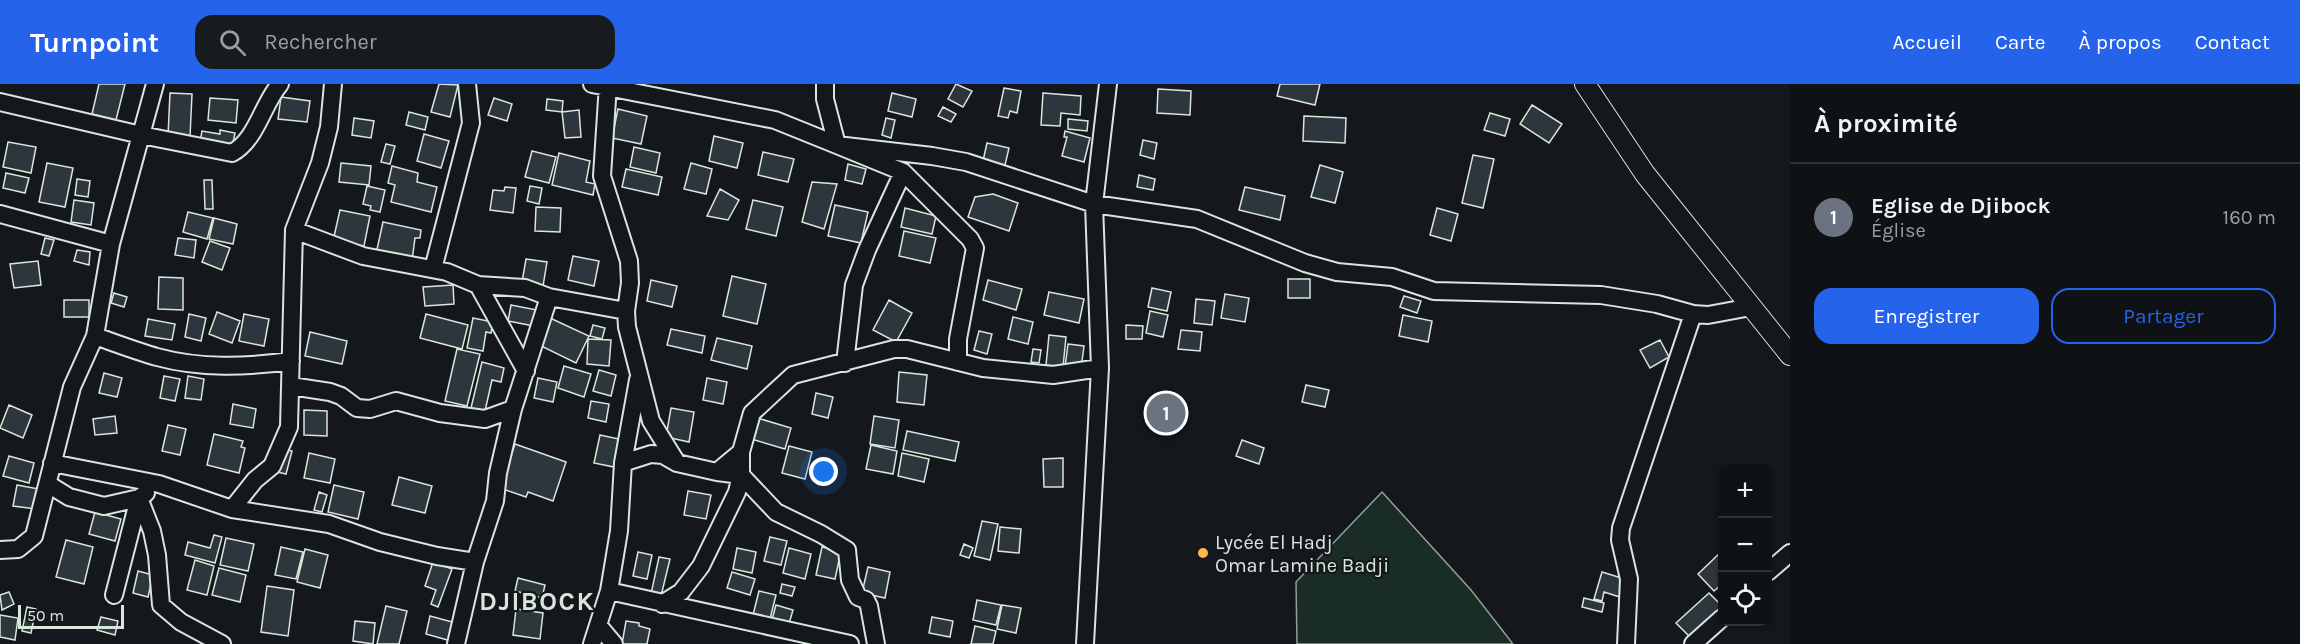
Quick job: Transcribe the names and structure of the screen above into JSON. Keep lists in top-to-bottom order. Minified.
{"districts":["DJIBOCK"],"places":["Lycée El Hadj Omar Lamine Badji"],"scale_bar":"50 m","page":{"header":"Turnpoint","search":"Rechercher","nav":["Accueil","Carte","À propos","Contact"],"heading":"À proximité","list":[{"mark":"1","name":"Eglise de Djibock","note":"Église","value":"160 m"}],"buttons":["Enregistrer","Partager"],"pins":"1","map_buttons":["+","−"],"scale":"50 m"}}
